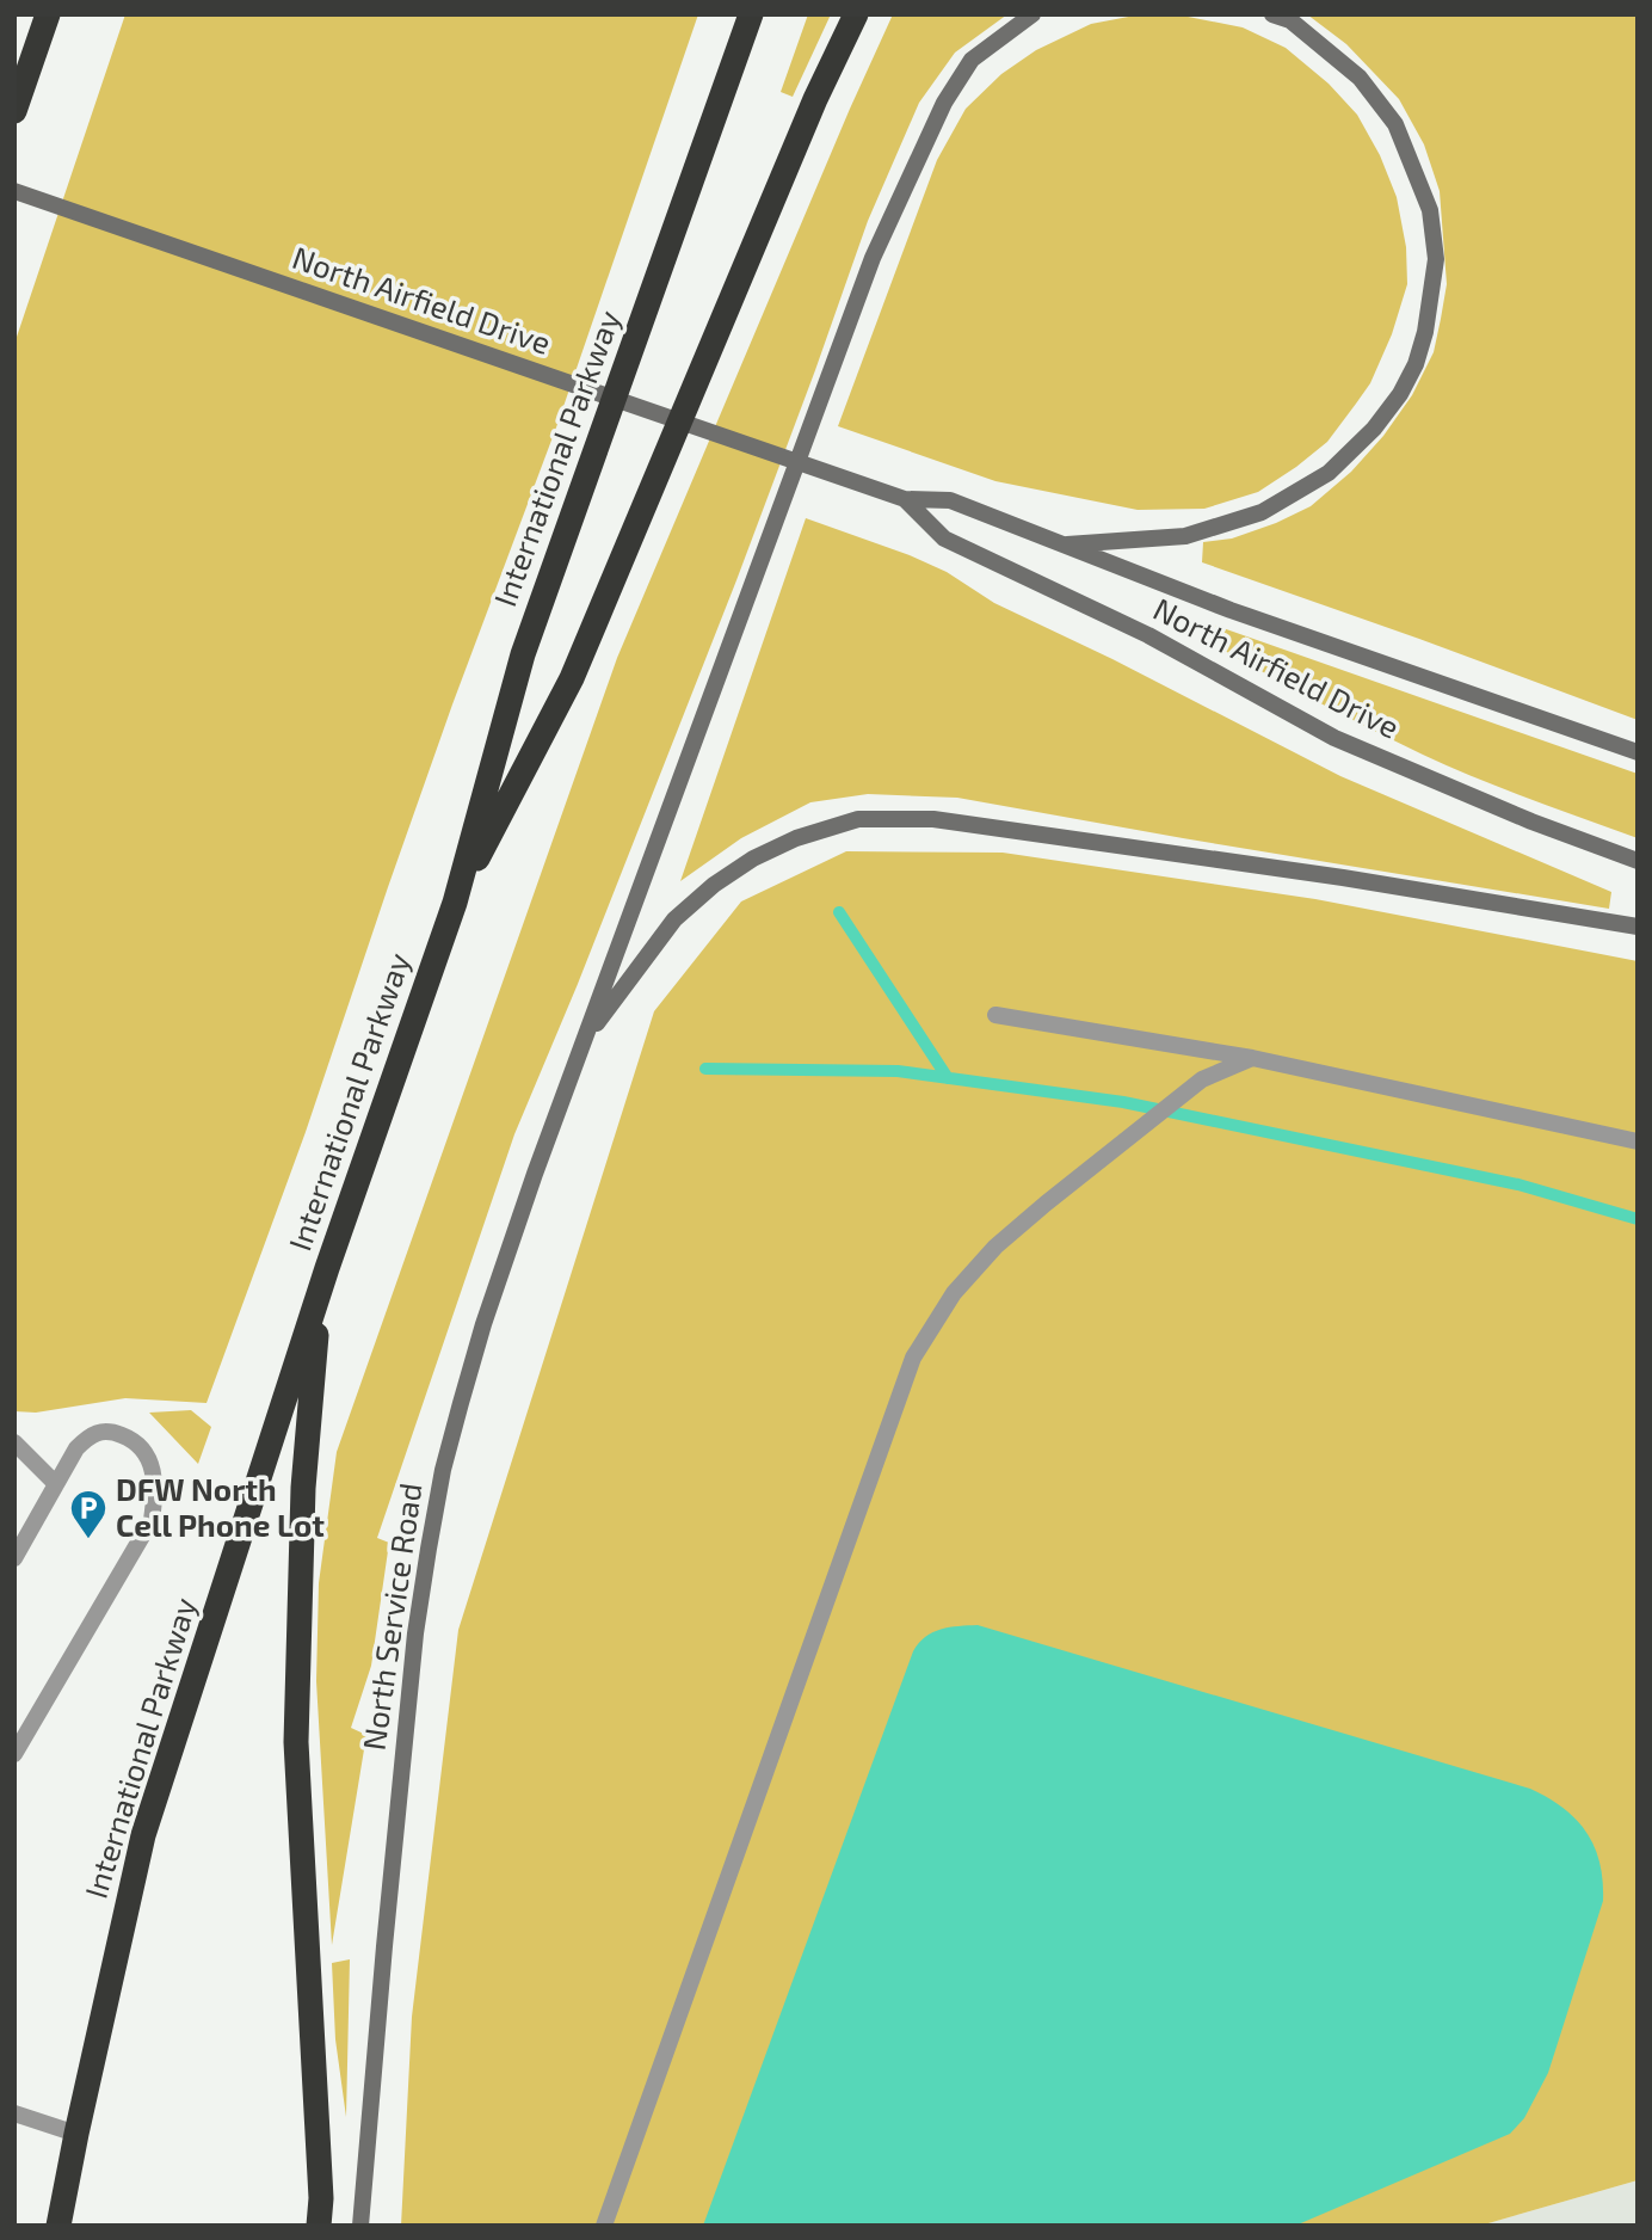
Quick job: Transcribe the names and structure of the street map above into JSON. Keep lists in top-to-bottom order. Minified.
{"streets":{"highway":["International Parkway"],"main road":["North Airfield Drive","North Service Road"]},"places":{"parking":["DFW North Cell Phone Lot"]}}
